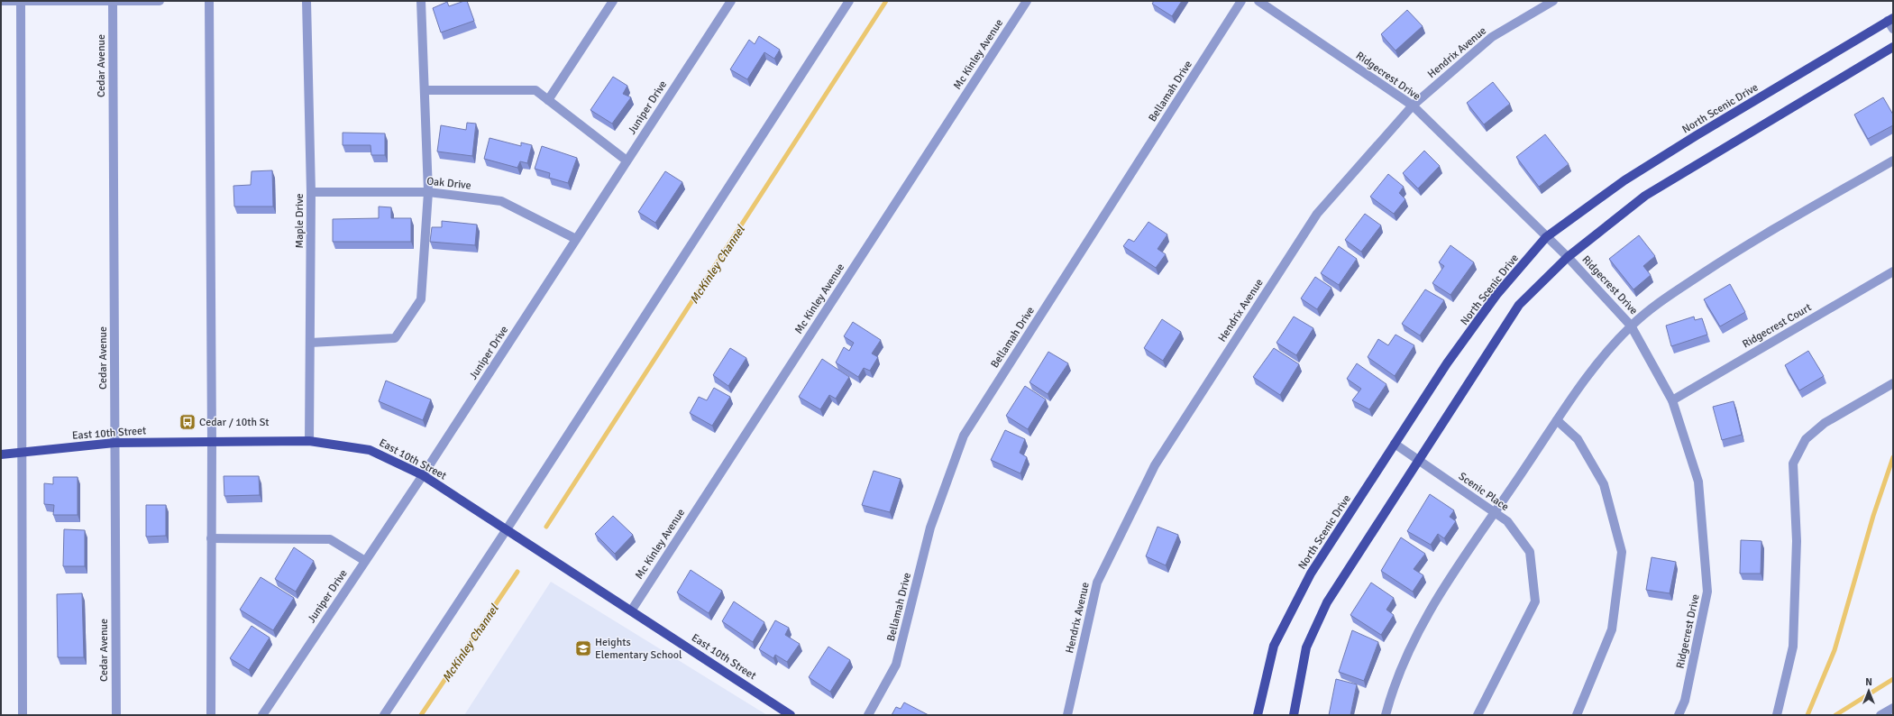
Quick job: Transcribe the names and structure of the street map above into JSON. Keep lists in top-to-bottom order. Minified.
{"streets":{"main road":["North Scenic Drive","East 10th Street"],"street":["Hendrix Avenue","Mc Kinley Avenue","Cedar Avenue","Ridgecrest Drive","Bellamah Drive","Juniper Drive","Oak Drive","Maple Drive","Ridgecrest Court","Scenic Place"]},"crossings":[["Hendrix Avenue","Ridgecrest Drive"],["Mc Kinley Avenue","East 10th Street"],["Cedar Avenue","East 10th Street"],["Ridgecrest Drive","North Scenic Drive"],["Ridgecrest Drive","Ridgecrest Court"],["Juniper Drive","Oak Drive"],["Juniper Drive","East 10th Street"],["North Scenic Drive","Scenic Place"],["Oak Drive","Maple Drive"],["Maple Drive","East 10th Street"]],"water":["McKinley Channel"],"places":{"bus stop":["Cedar / 10th St"],"school or university":["Heights Elementary School"]},"north":"top"}
